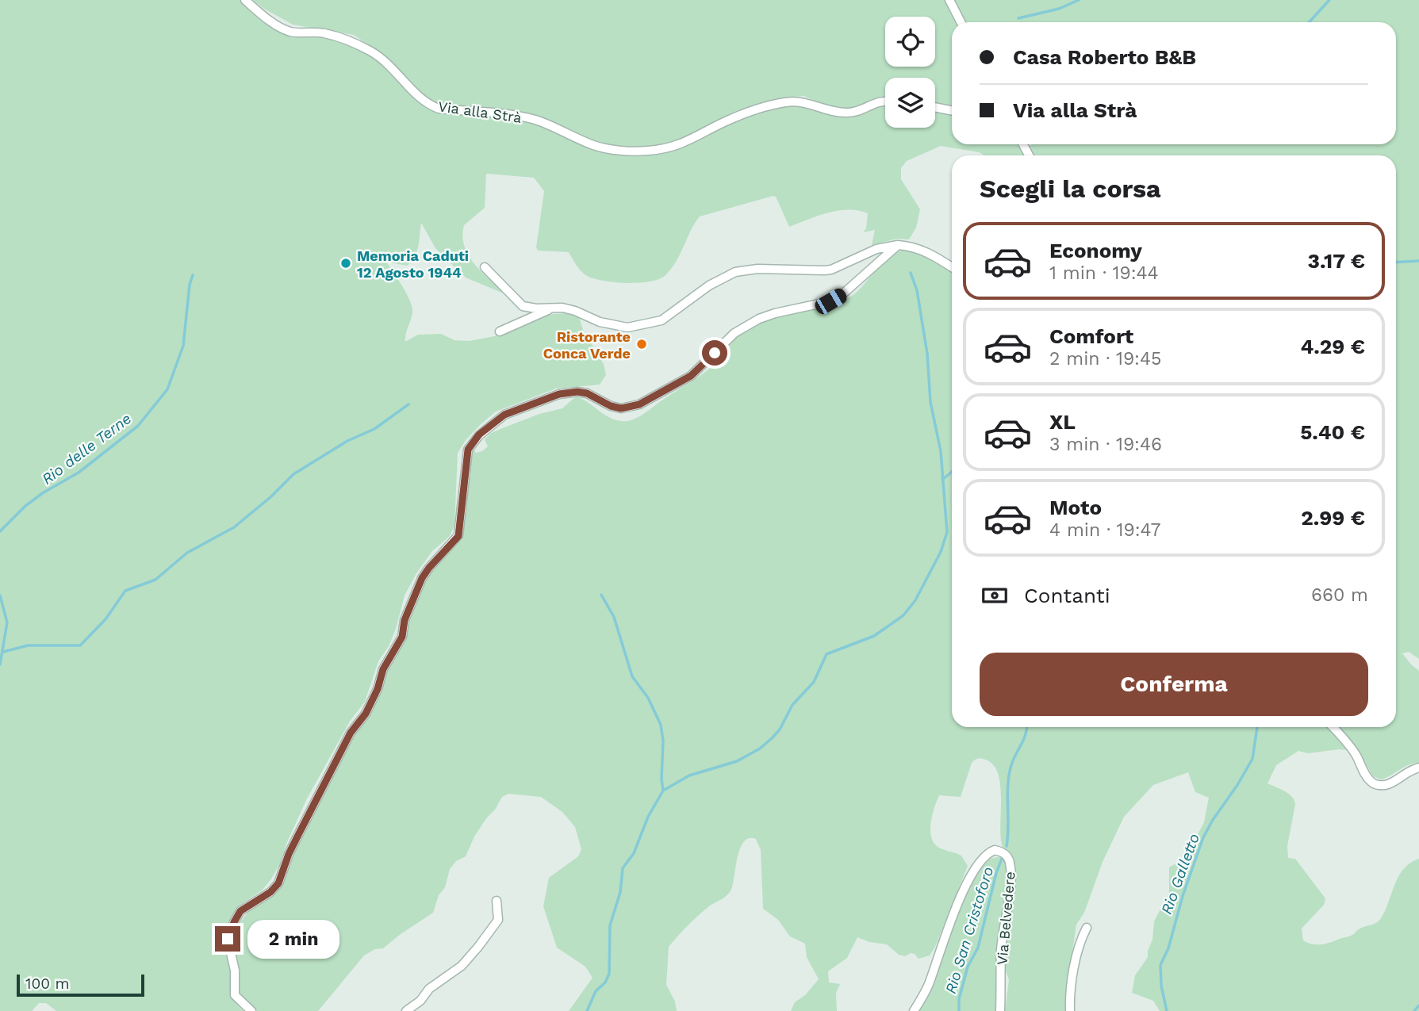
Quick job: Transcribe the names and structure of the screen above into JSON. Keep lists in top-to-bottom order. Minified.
{"streets":{"street":["Via alla Strà","Via Belvedere"]},"water":["Rio delle Terne","Rio Galletto","Rio San Cristoforo"],"places":["Memoria Caduti 12 Agosto 1944","Ristorante Conca Verde"],"scale_bar":"100 m","page":{"banner":["Casa Roberto B&B","Via alla Strà"],"heading":"Scegli la corsa","list":[{"name":"Economy","note":"1 min · 19:44","value":"3.17 €"},{"name":"Comfort","note":"2 min · 19:45","value":"4.29 €"},{"name":"XL","note":"3 min · 19:46","value":"5.40 €"},{"name":"Moto","note":"4 min · 19:47","value":"2.99 €"}],"pay":["Contanti","660 m"],"buttons":"Conferma","bubble":"2 min","scale":"100 m"}}
